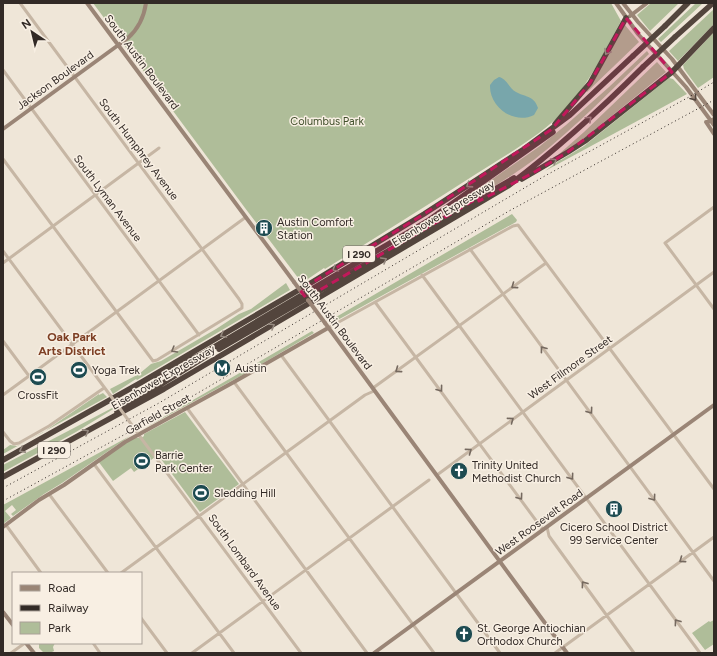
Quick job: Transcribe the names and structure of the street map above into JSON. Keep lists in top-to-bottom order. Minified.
{"streets":{"highway":["Eisenhower Expressway","I 290"],"street":["South Austin Boulevard","Jackson Boulevard","South Humphrey Avenue","South Lyman Avenue","West Fillmore Street","Garfield Street","West Roosevelt Road","South Lombard Avenue"]},"crossings":[["South Austin Boulevard","Jackson Boulevard"],["South Austin Boulevard","West Fillmore Street"],["South Austin Boulevard","Garfield Street"],["South Austin Boulevard","West Roosevelt Road"],["Jackson Boulevard","South Humphrey Avenue"],["Jackson Boulevard","South Lyman Avenue"],["South Humphrey Avenue","South Lyman Avenue"],["Garfield Street","South Lombard Avenue"]],"districts":["Oak Park Arts District"],"parks":["Columbus Park"],"places":{"building":["Austin Comfort Station","Cicero School District 99 Service Center"],"metro station":["Austin"],"sports":["Yoga Trek","CrossFit","Barrie Park Center","Sledding Hill"],"church":["Trinity United Methodist Church","St. George Antiochian Orthodox Church"]},"legend":["Road","Railway","Park"],"north":"top left"}
